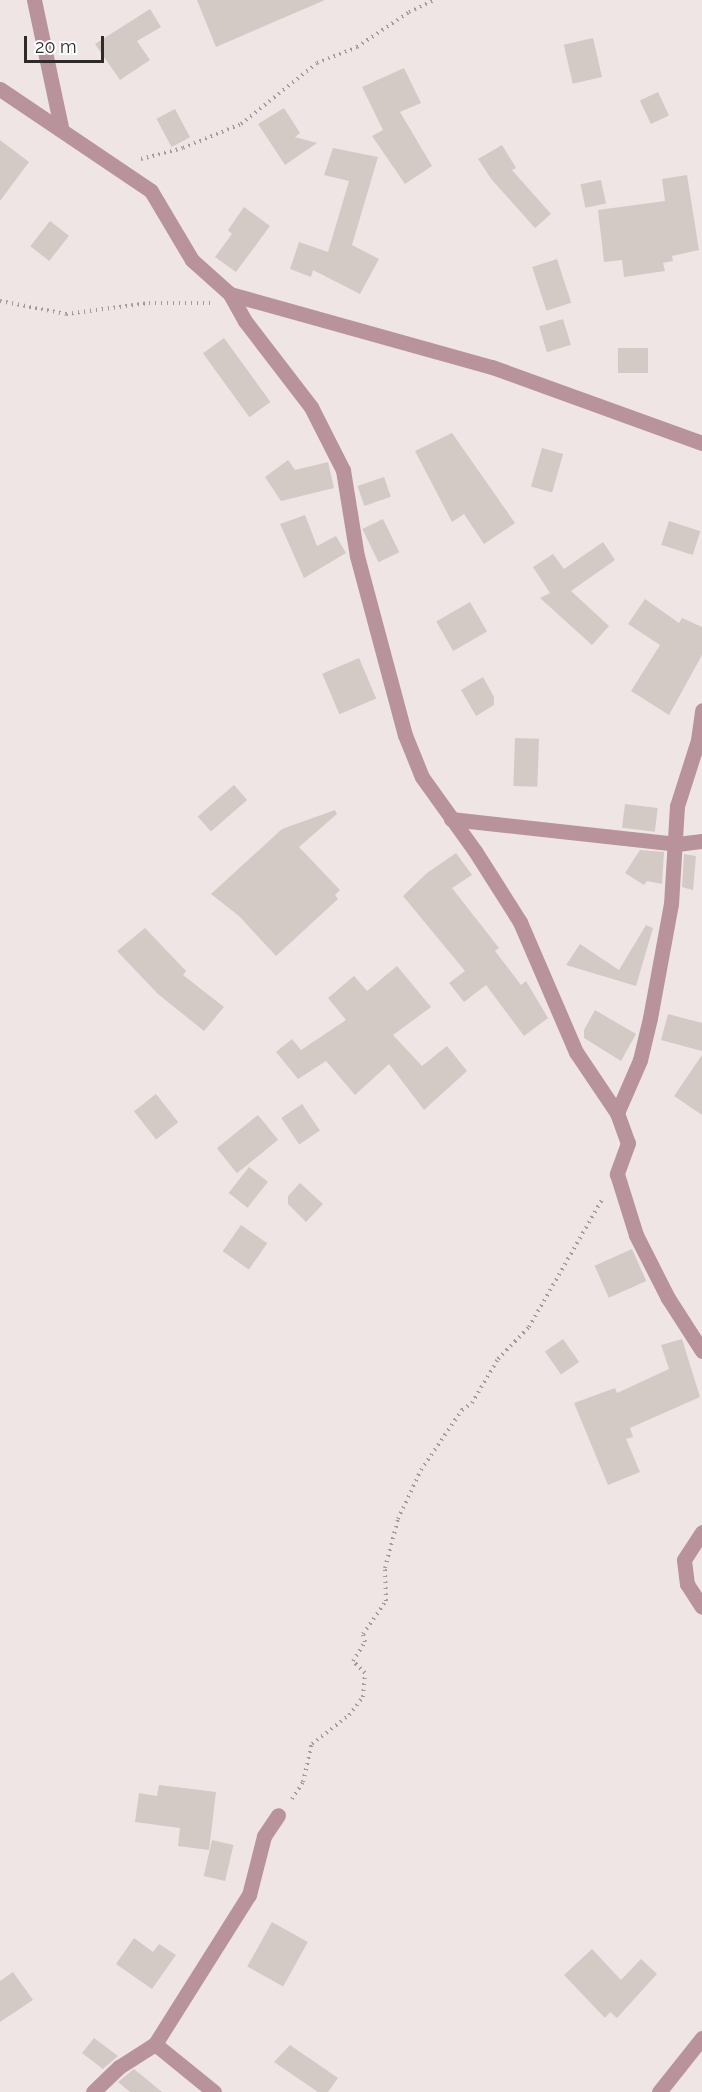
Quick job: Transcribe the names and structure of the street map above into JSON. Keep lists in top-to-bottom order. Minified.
{"scale_bar":"20 m"}
